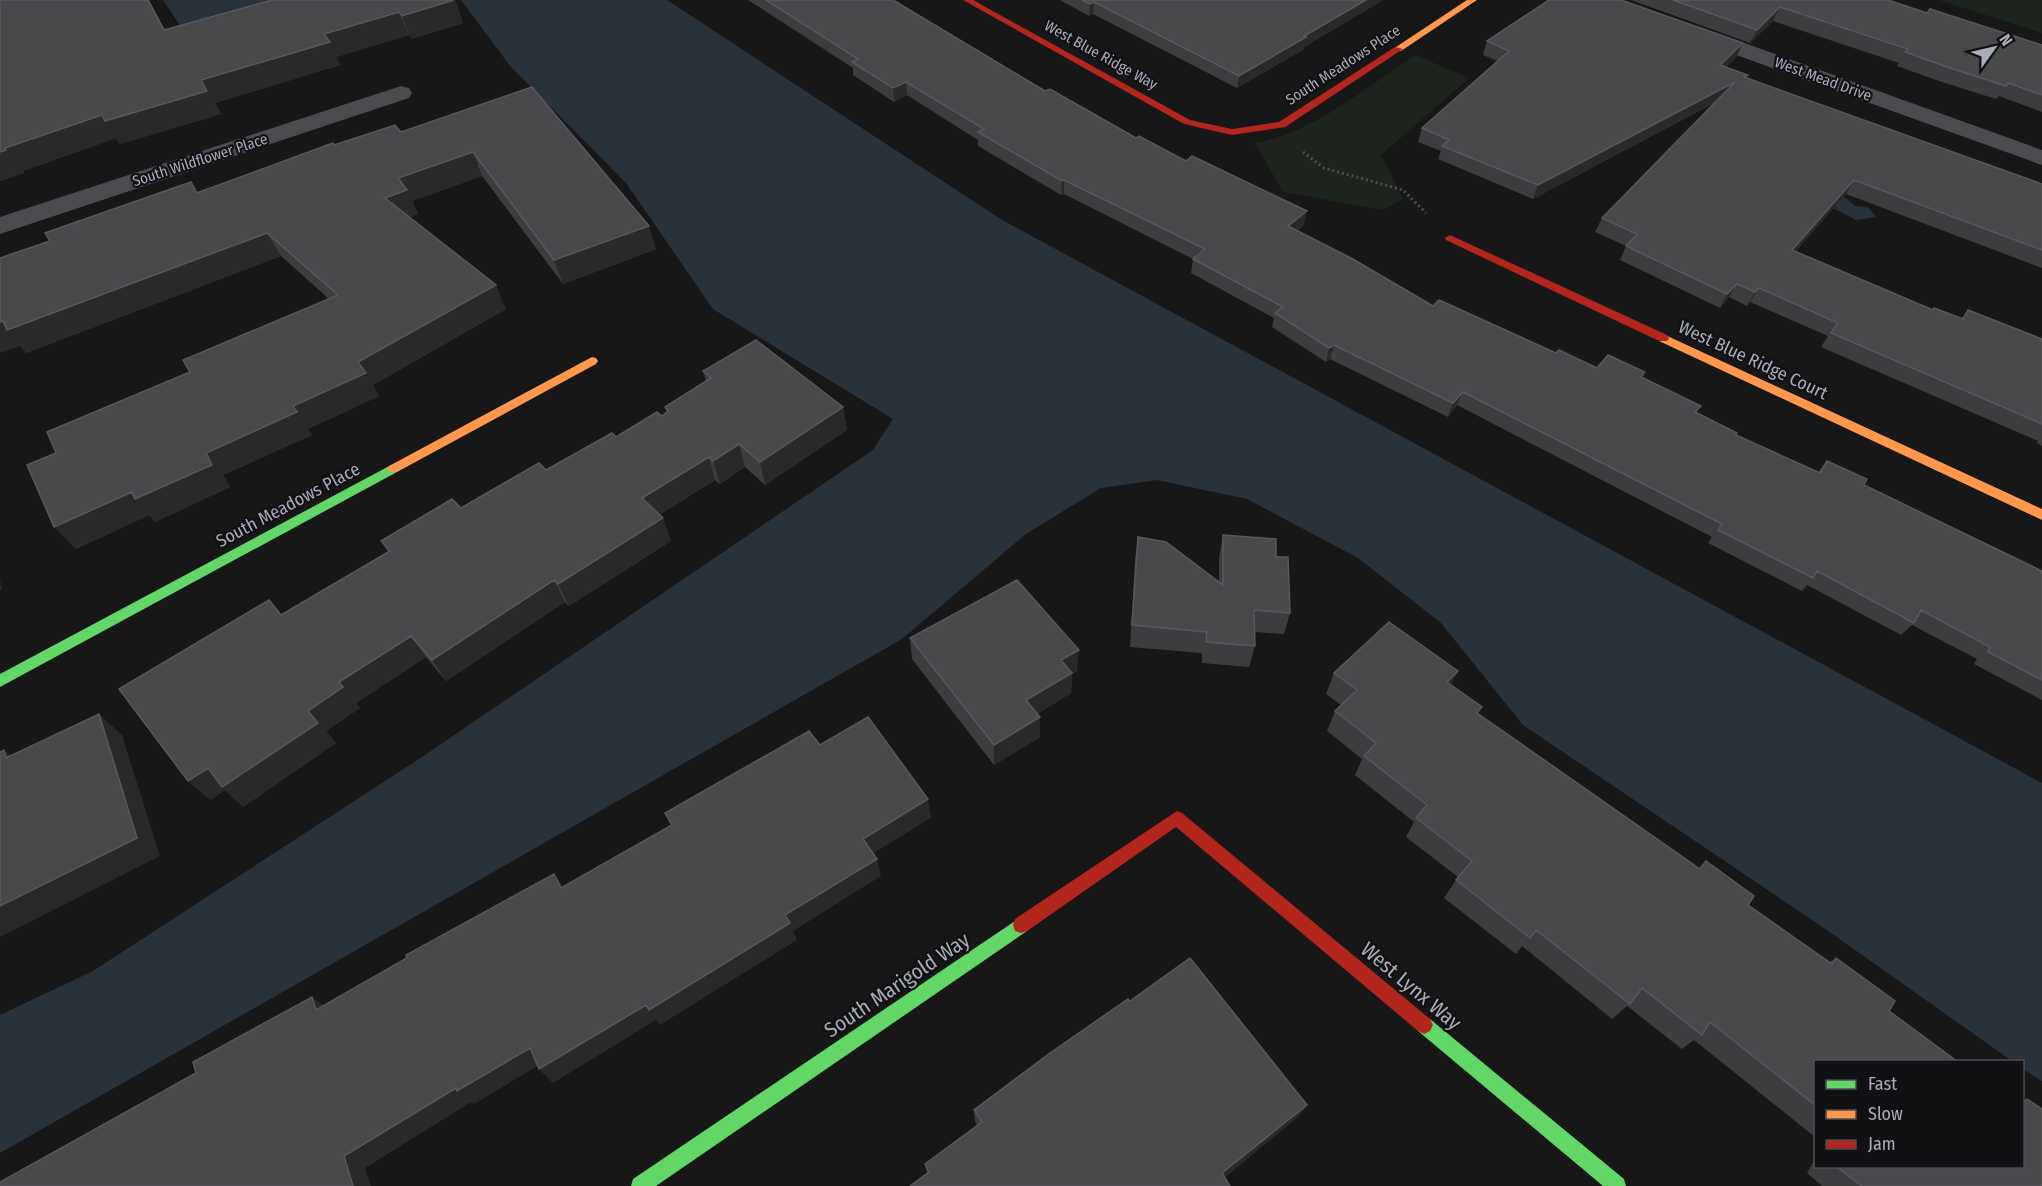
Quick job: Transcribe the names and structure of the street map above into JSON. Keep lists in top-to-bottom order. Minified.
{"streets":{"street":["West Blue Ridge Way","South Meadows Place","West Mead Drive","South Wildflower Place","West Blue Ridge Court","South Marigold Way","West Lynx Way"]},"crossings":[["West Blue Ridge Way","South Meadows Place"],["South Marigold Way","West Lynx Way"]],"legend":["Fast","Slow","Jam"],"north":"top right"}
